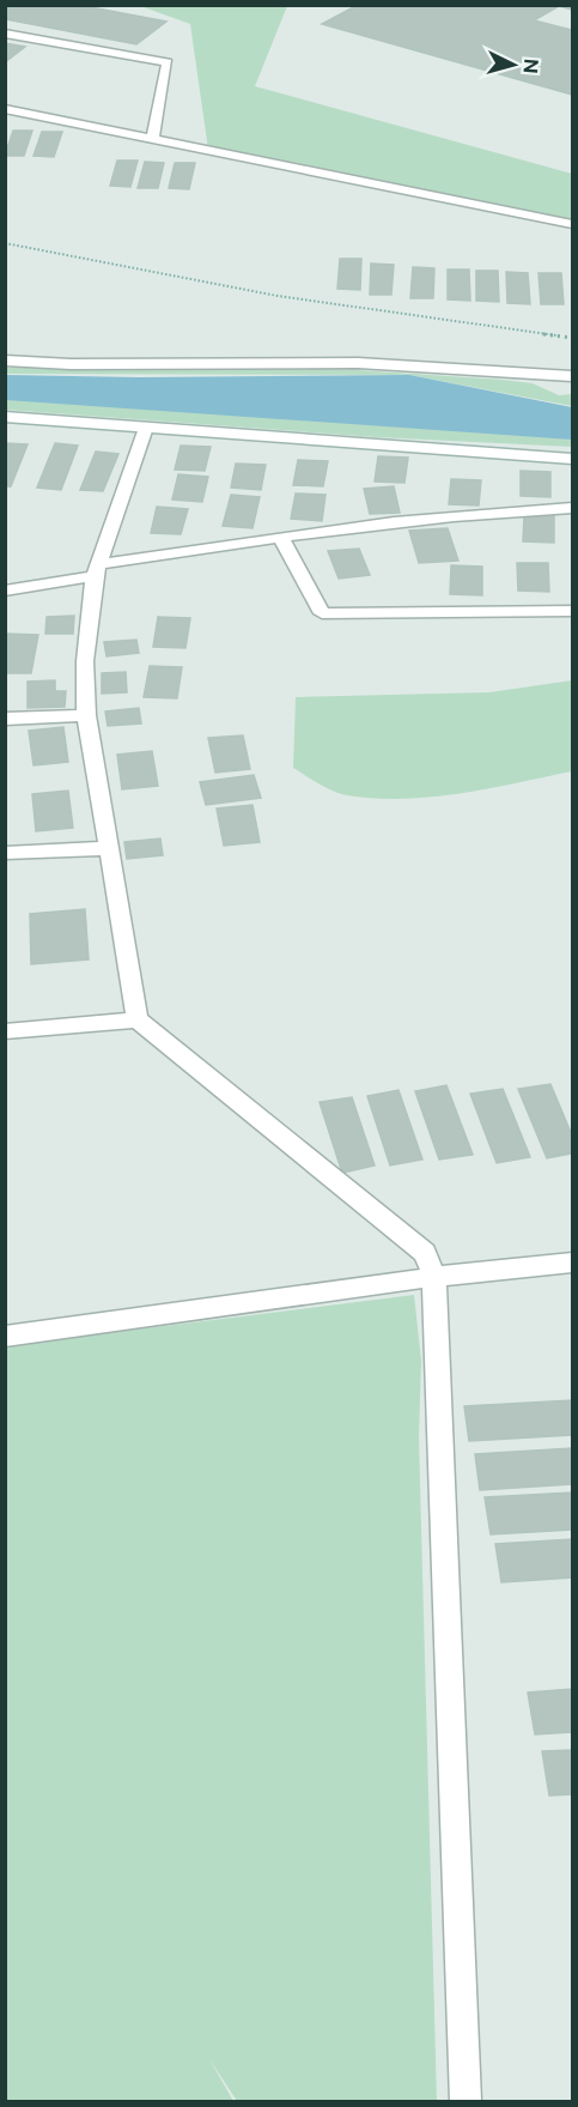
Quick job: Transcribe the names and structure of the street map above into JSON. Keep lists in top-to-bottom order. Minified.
{"north":"right"}
